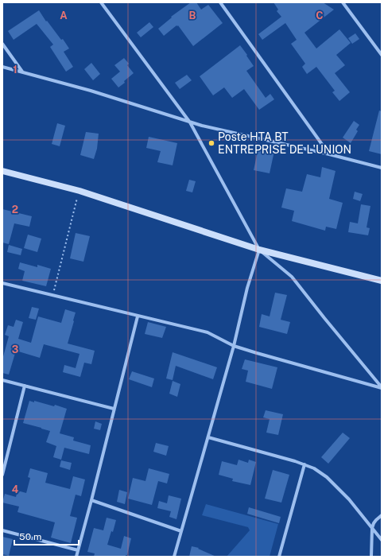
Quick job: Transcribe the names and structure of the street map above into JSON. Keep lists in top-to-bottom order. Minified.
{"places":["Poste HTA BT ENTREPRISE DE L'UNION"],"scale_bar":"50 m","grid":{"columns":["A","B","C"],"rows":["1","2","3","4"]}}
